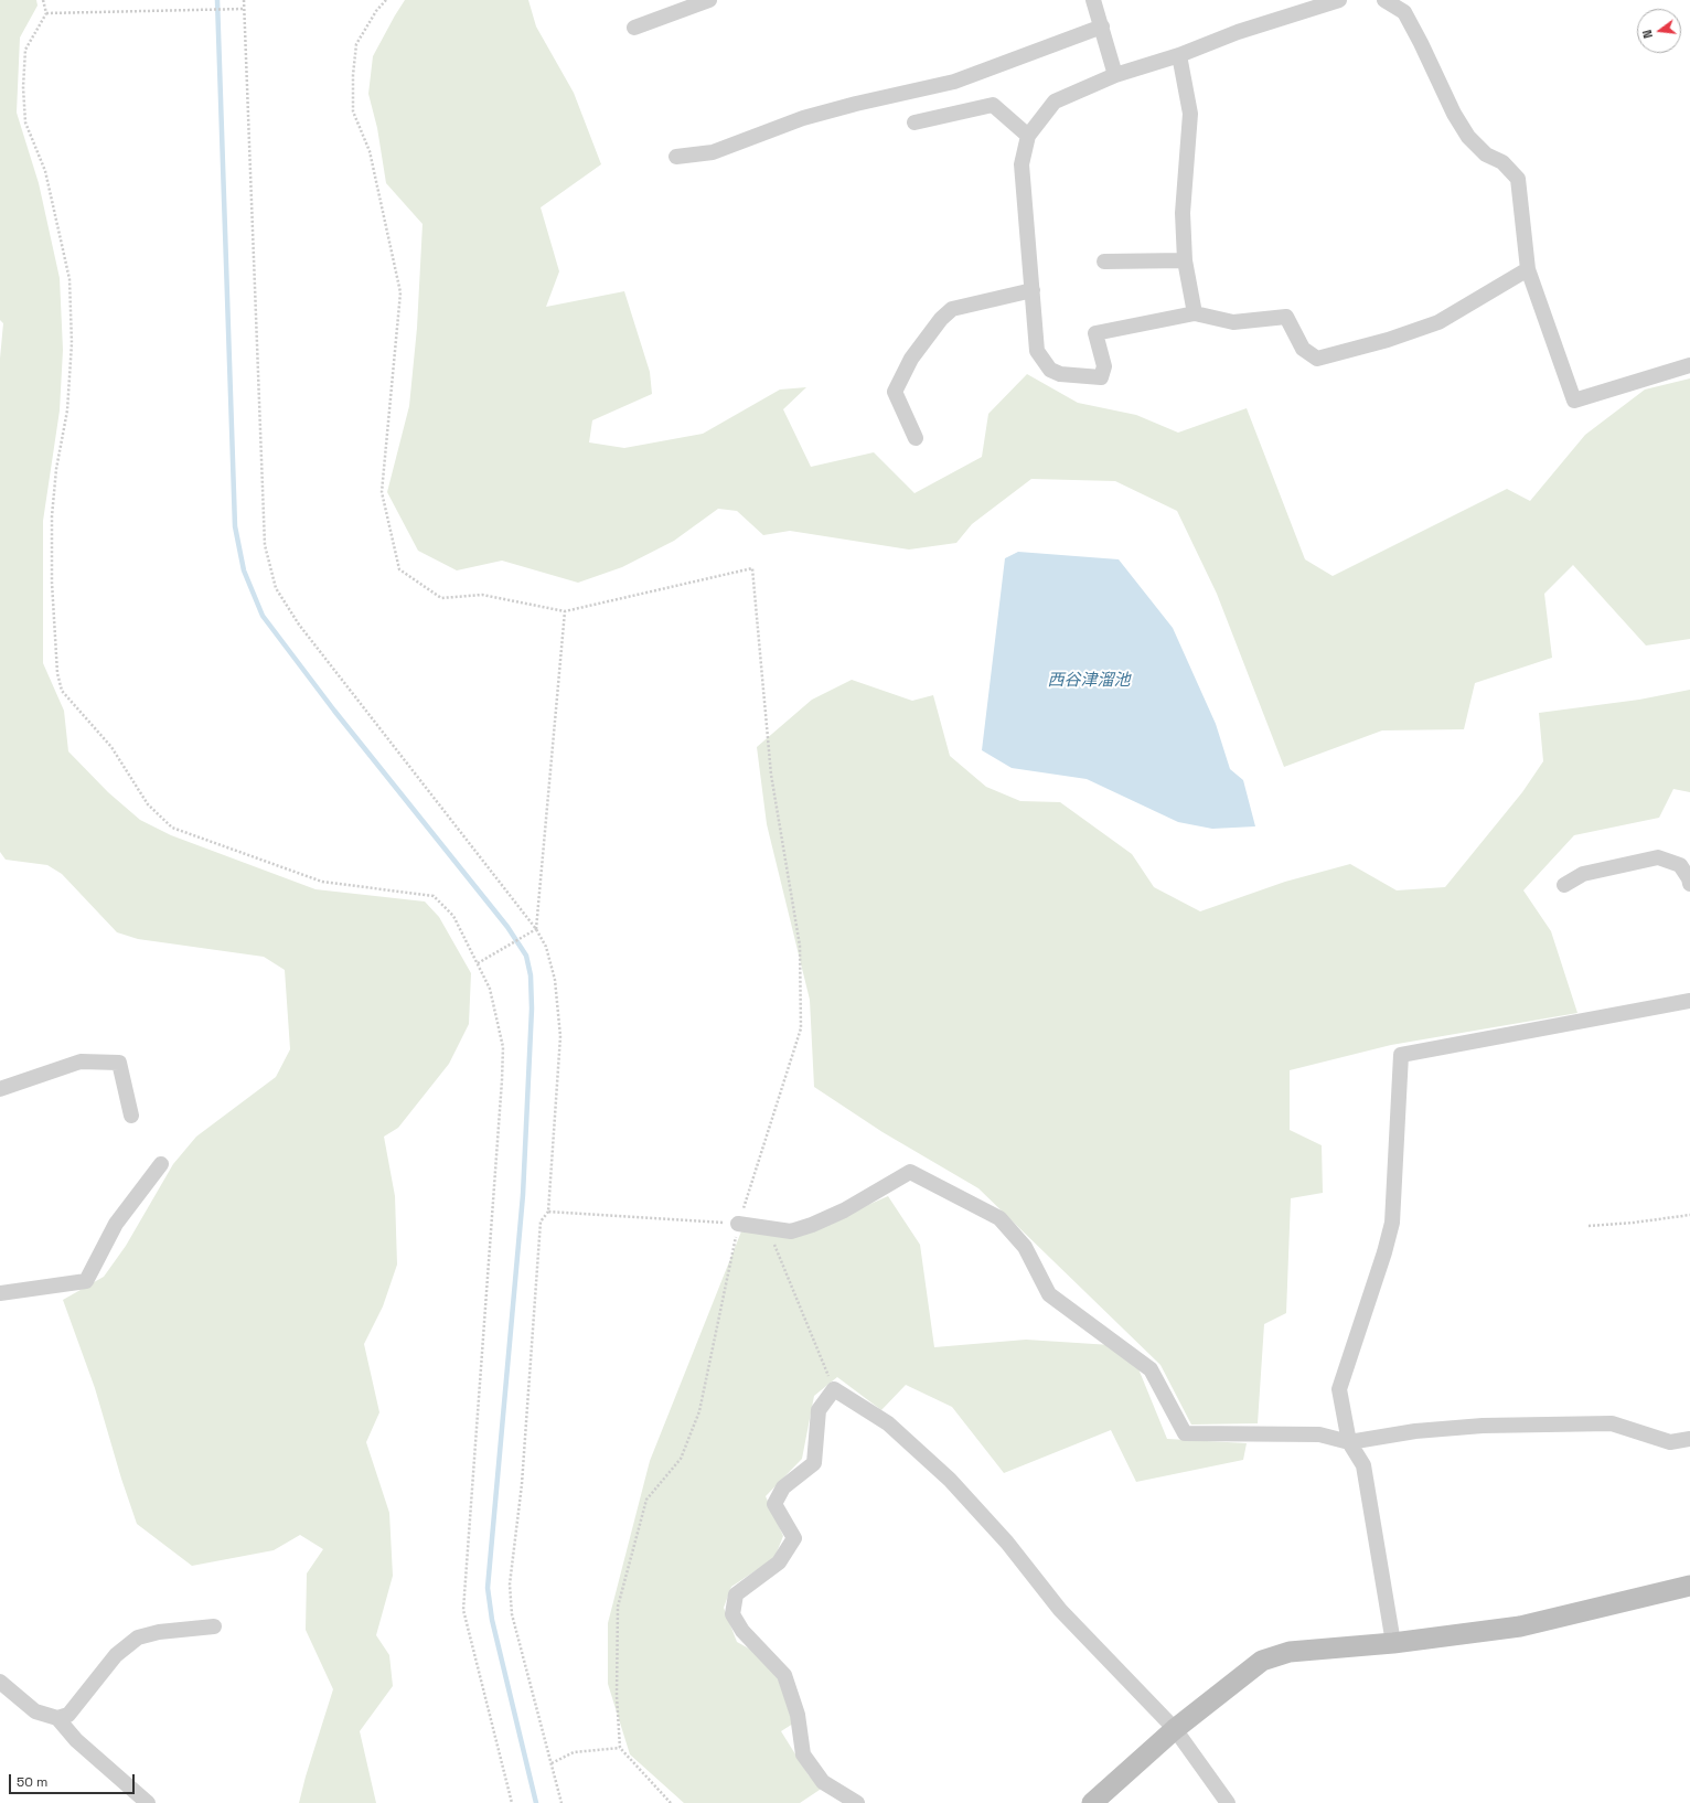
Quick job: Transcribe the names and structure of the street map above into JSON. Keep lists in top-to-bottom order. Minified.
{"water":["西谷津溜池"],"scale_bar":"50 m","north":"left"}
